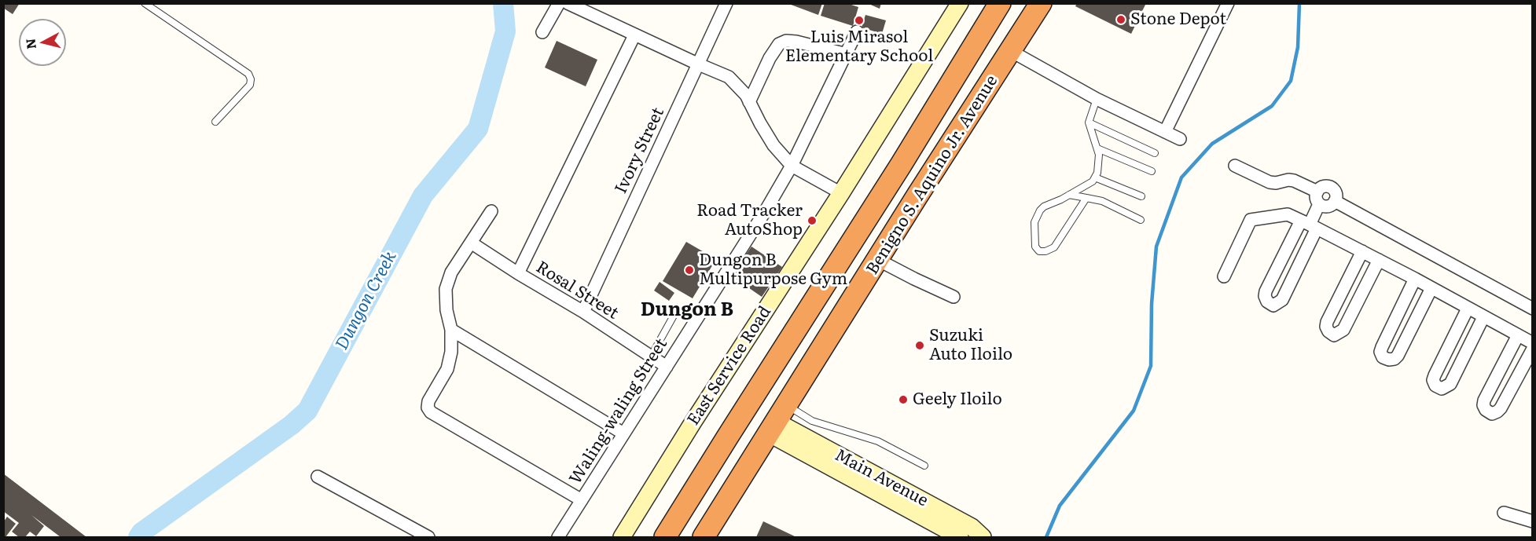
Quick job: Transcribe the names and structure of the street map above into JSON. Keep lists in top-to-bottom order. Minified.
{"streets":{"highway":["Benigno S. Aquino Jr. Avenue"],"street":["Ivory Street","Rosal Street","East Service Road","Waling-waling Street","Main Avenue"]},"crossings":[["Ivory Street","Rosal Street"],["Benigno S. Aquino Jr. Avenue","Main Avenue"],["Rosal Street","Waling-waling Street"]],"districts":["Dungon B"],"water":["Dungon Creek"],"places":["Stone Depot","Luis Mirasol Elementary School","Road Tracker AutoShop","Dungon B Multipurpose Gym","Suzuki Auto Iloilo","Geely Iloilo"],"north":"left"}
